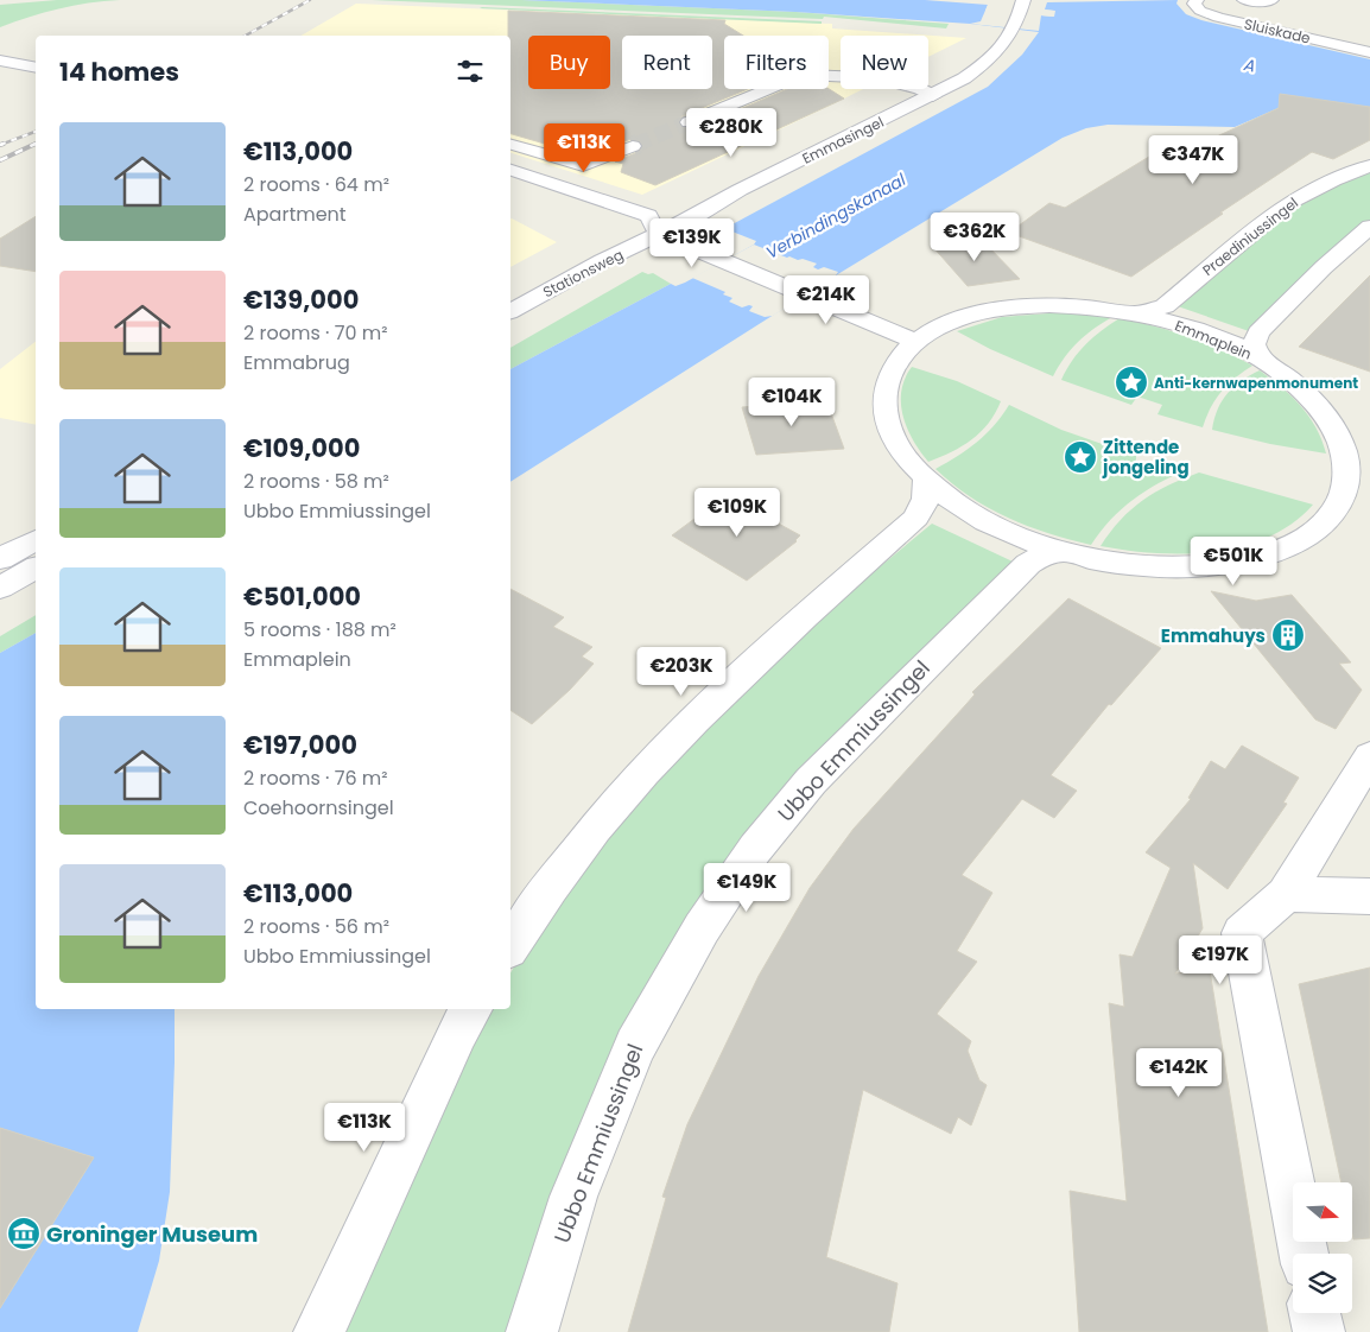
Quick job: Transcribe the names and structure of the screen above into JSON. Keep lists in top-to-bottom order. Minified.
{"streets":{"street":["Sluiskade","Emmasingel","Praediniussingel","Stationsweg","Emmaplein","Ubbo Emmiussingel"]},"crossings":[["Emmasingel","Stationsweg"],["Praediniussingel","Emmaplein"],["Emmaplein","Ubbo Emmiussingel"]],"water":["A","Verbindingskanaal"],"places":{"place":["Anti-kernwapenmonument","Zittende jongeling"],"building":["Emmahuys"],"museum":["Groninger Museum"]},"north":"right","page":{"chip":["Buy","Rent","Filters","New"],"heading":"14 homes","list":[{"name":"€113,000","note":"2 rooms · 64 m² · Apartment"},{"name":"€139,000","note":"2 rooms · 70 m² · Emmabrug"},{"name":"€109,000","note":"2 rooms · 58 m² · Ubbo Emmiussingel"},{"name":"€501,000","note":"5 rooms · 188 m² · Emmaplein"},{"name":"€197,000","note":"2 rooms · 76 m² · Coehoornsingel"},{"name":"€113,000","note":"2 rooms · 56 m² · Ubbo Emmiussingel"}],"price":["€280K","€113K","€347K","€362K","€139K","€214K","€104K","€109K","€501K","€203K","€149K","€197K","€142K","€113K"]}}
